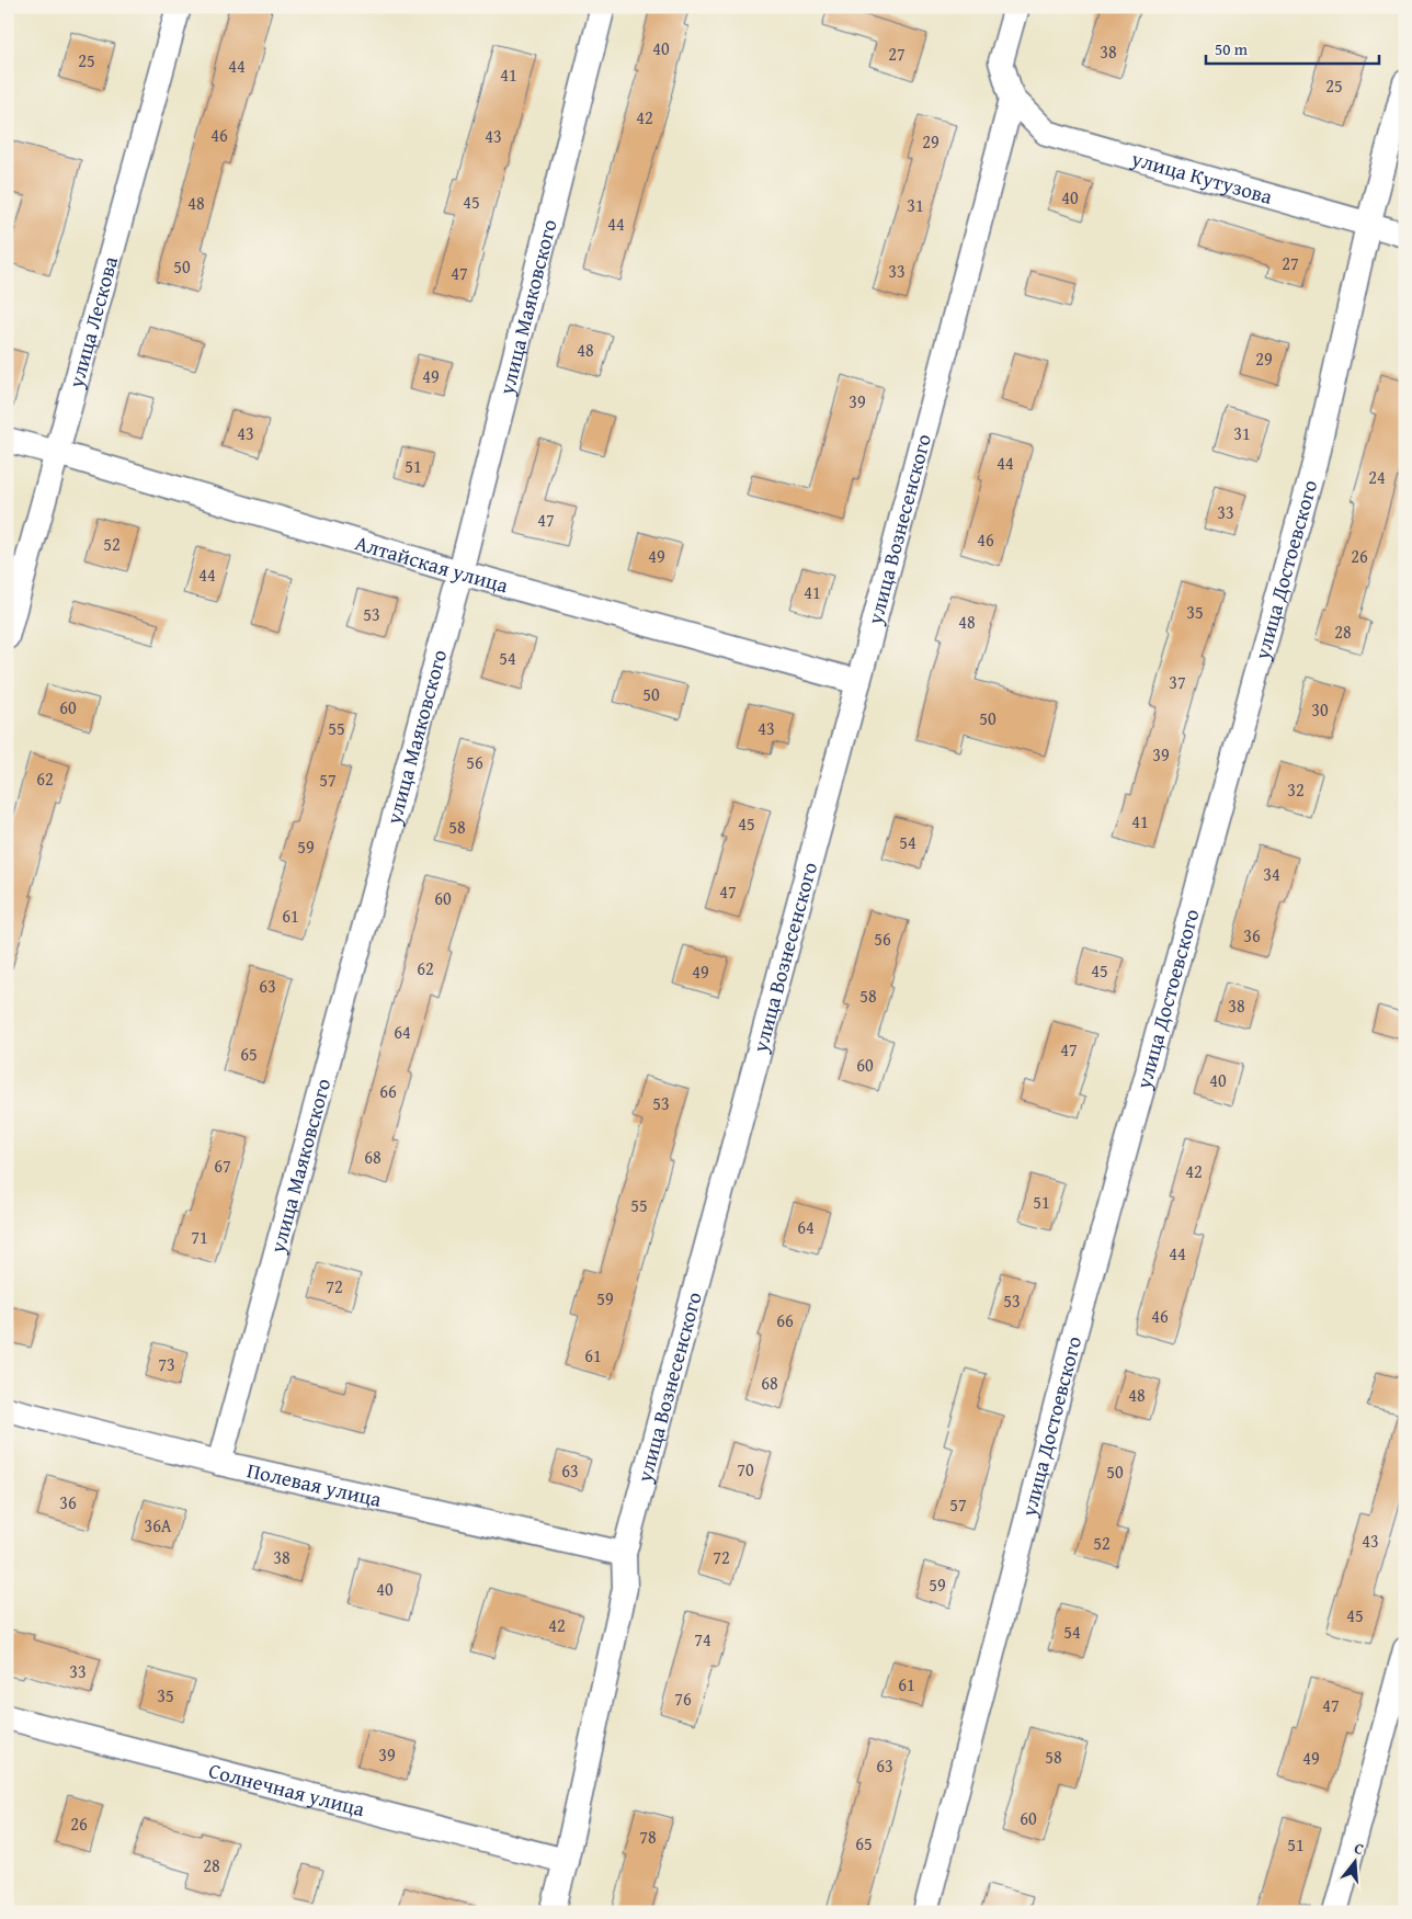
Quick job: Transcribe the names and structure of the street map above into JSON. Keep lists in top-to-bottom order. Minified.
{"streets":{"street":["улица Кутузова","улица Маяковского","улица Лескова","улица Вознесенского","Алтайская улица","улица Достоевского","Полевая улица","Солнечная улица"]},"crossings":[["улица Кутузова","улица Вознесенского"],["улица Кутузова","улица Достоевского"],["улица Маяковского","Алтайская улица"],["улица Маяковского","Полевая улица"],["улица Лескова","Алтайская улица"],["улица Вознесенского","Алтайская улица"],["улица Вознесенского","Полевая улица"],["улица Вознесенского","Солнечная улица"]],"house_numbers":["40","38","27","25","44","41","25","42","46","43","29","40","45","48","31","44","27","50","33","47","48","29","49","39","43","31","44","51","24","33","47","46","52","49","26","44","41","35","53","48","28","54","37","50","60","30","50","55","43","39","56","62","57","32","41","45","58","54","59","34","47","60","61","36","56","62","45","49","63","58","38","64","47","65","60","40","66","53","68","67","42","51","55","64","71","44","72","59","53","46","66","61","73","68","48","70","63","50","36","57","36А","43","52","38","72","59","40","45","42","54","74","33","61","35","76","47","39","58","49","63","60","26","78","65","51","28"],"scale_bar":"50 m","north":"top"}
